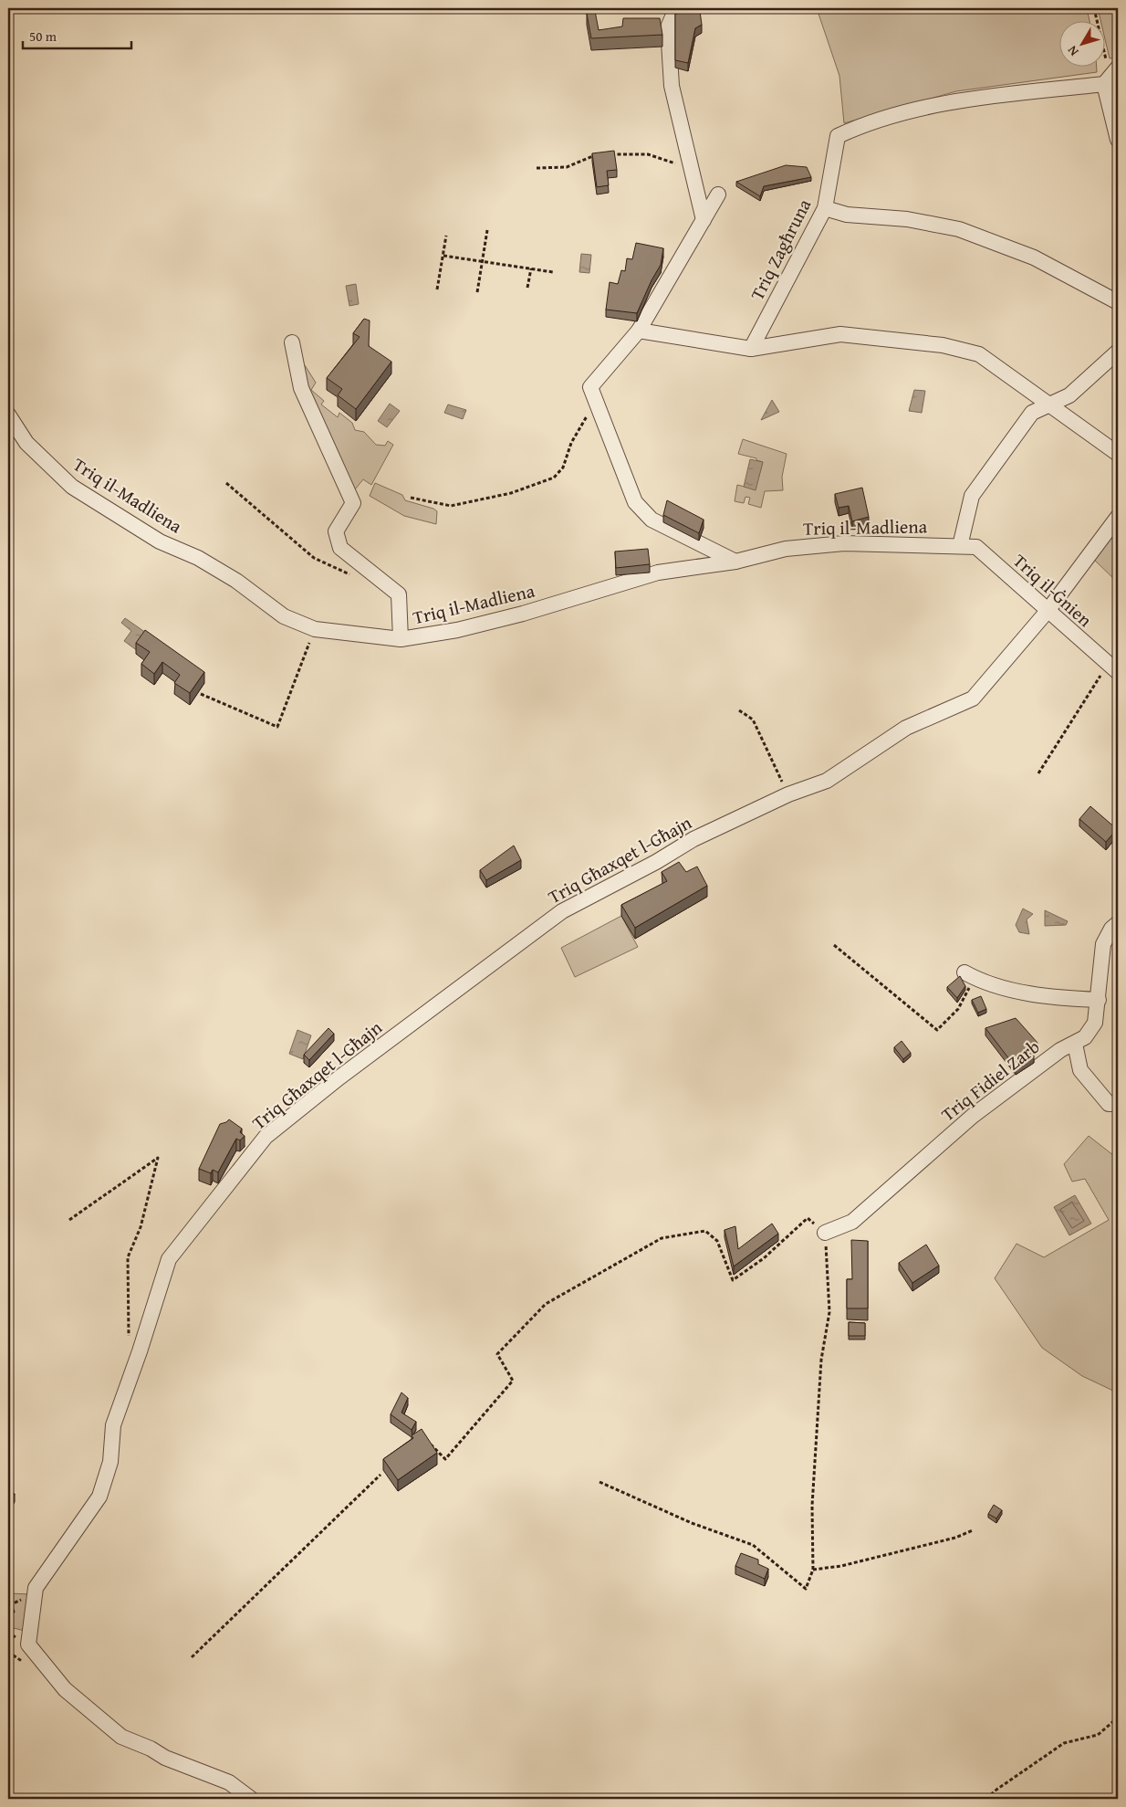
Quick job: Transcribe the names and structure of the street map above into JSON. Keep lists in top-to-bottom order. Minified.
{"streets":{"street":["Triq Zagħruna","Triq il-Madliena","Triq il-Ġnien","Triq Għaxqet l-Għajn","Triq Fidiel Zarb"]},"crossings":[["Triq il-Madliena","Triq il-Ġnien"],["Triq il-Ġnien","Triq Għaxqet l-Għajn"]],"scale_bar":"50 m","north":"bottom left"}
